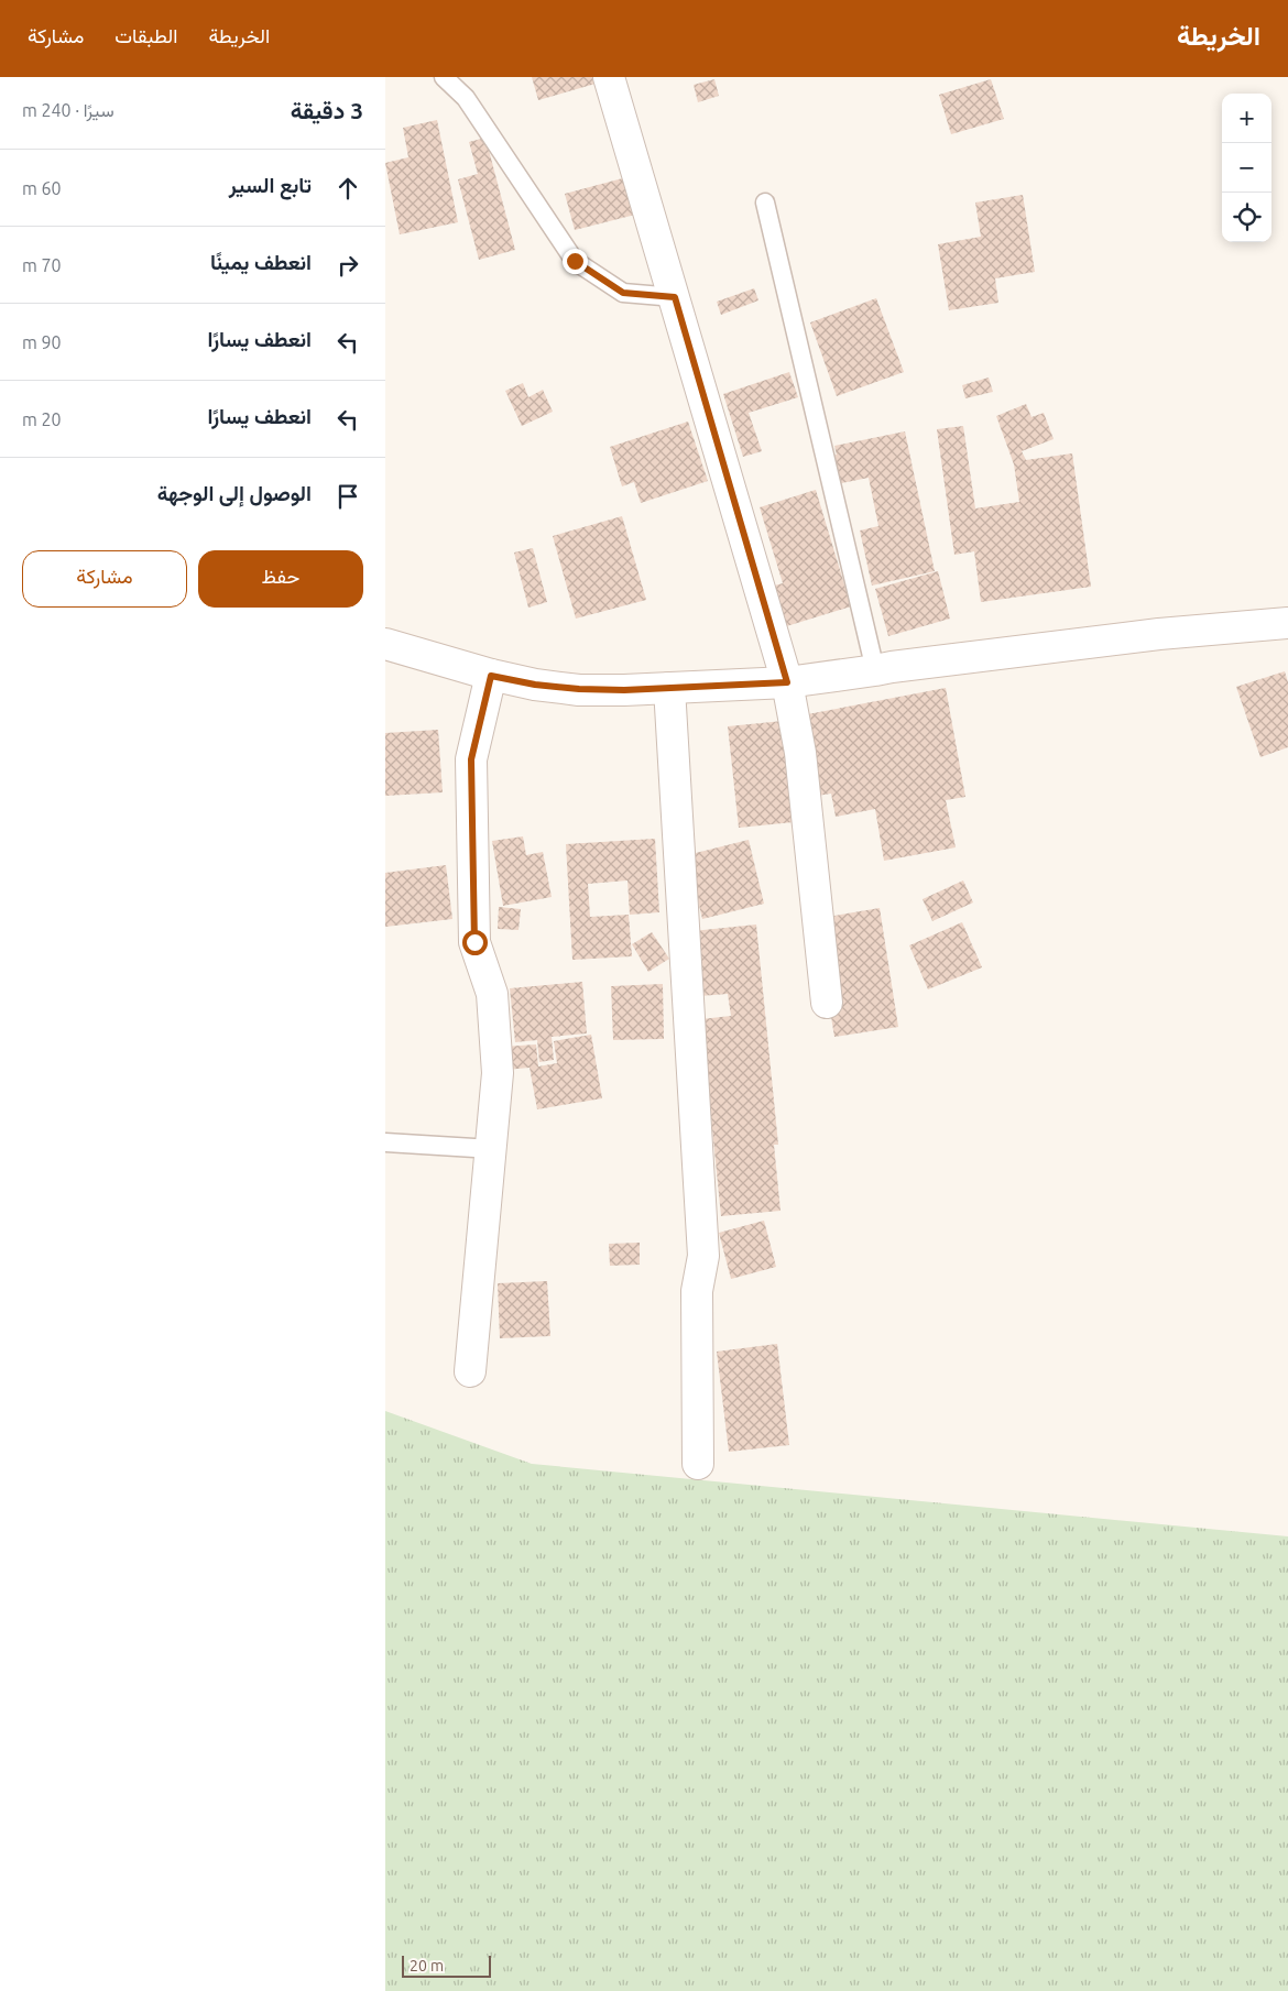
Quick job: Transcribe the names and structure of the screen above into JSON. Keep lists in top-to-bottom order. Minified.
{"scale_bar":"20 m","page":{"header":"الخريطة","nav":["الخريطة","الطبقات","مشاركة"],"heading":["3 دقيقة","سيرًا · 240 m"],"map_buttons":["+","−"],"list":[["تابع السير","60 m"],["انعطف يمينًا","70 m"],["انعطف يسارًا","90 m"],["انعطف يسارًا","20 m"],"الوصول إلى الوجهة"],"buttons":["حفظ","مشاركة"],"scale":"20 m"}}
